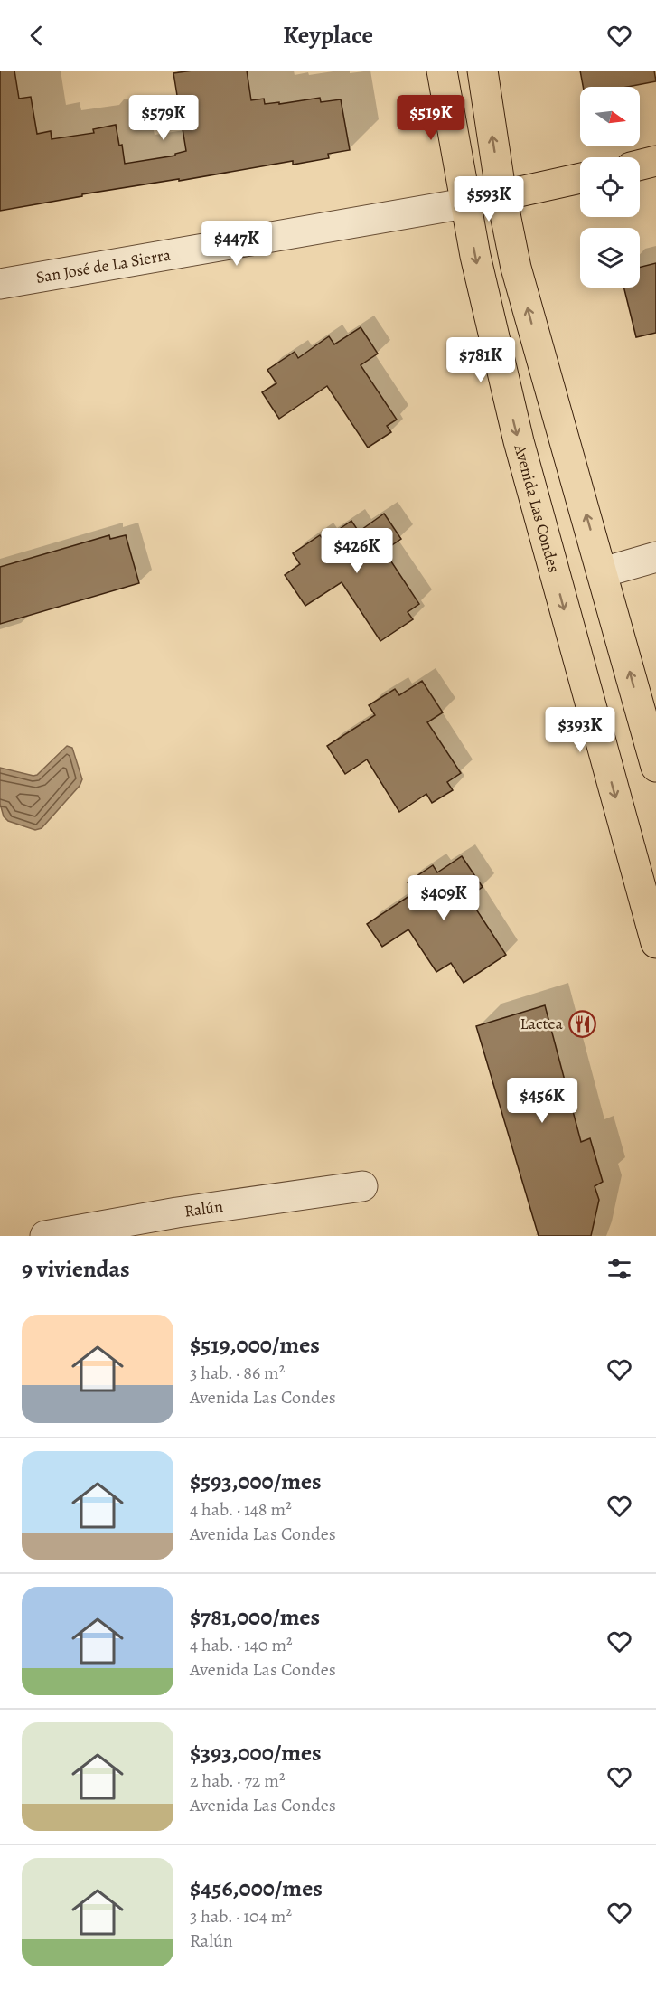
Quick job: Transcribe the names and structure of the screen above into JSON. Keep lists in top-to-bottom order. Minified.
{"streets":{"main road":["San José de La Sierra","Avenida Las Condes"],"street":["Ralún"]},"crossings":[["San José de La Sierra","Avenida Las Condes"]],"places":{"restaurant":["Lactea"]},"north":"right","page":{"header":"Keyplace","price":["$579K","$519K","$593K","$447K","$781K","$426K","$393K","$409K","$456K"],"heading":"9 viviendas","list":[{"name":"$519,000/mes","note":"3 hab. · 86 m² · Avenida Las Condes"},{"name":"$593,000/mes","note":"4 hab. · 148 m² · Avenida Las Condes"},{"name":"$781,000/mes","note":"4 hab. · 140 m² · Avenida Las Condes"},{"name":"$393,000/mes","note":"2 hab. · 72 m² · Avenida Las Condes"},{"name":"$456,000/mes","note":"3 hab. · 104 m² · Ralún"}]}}
